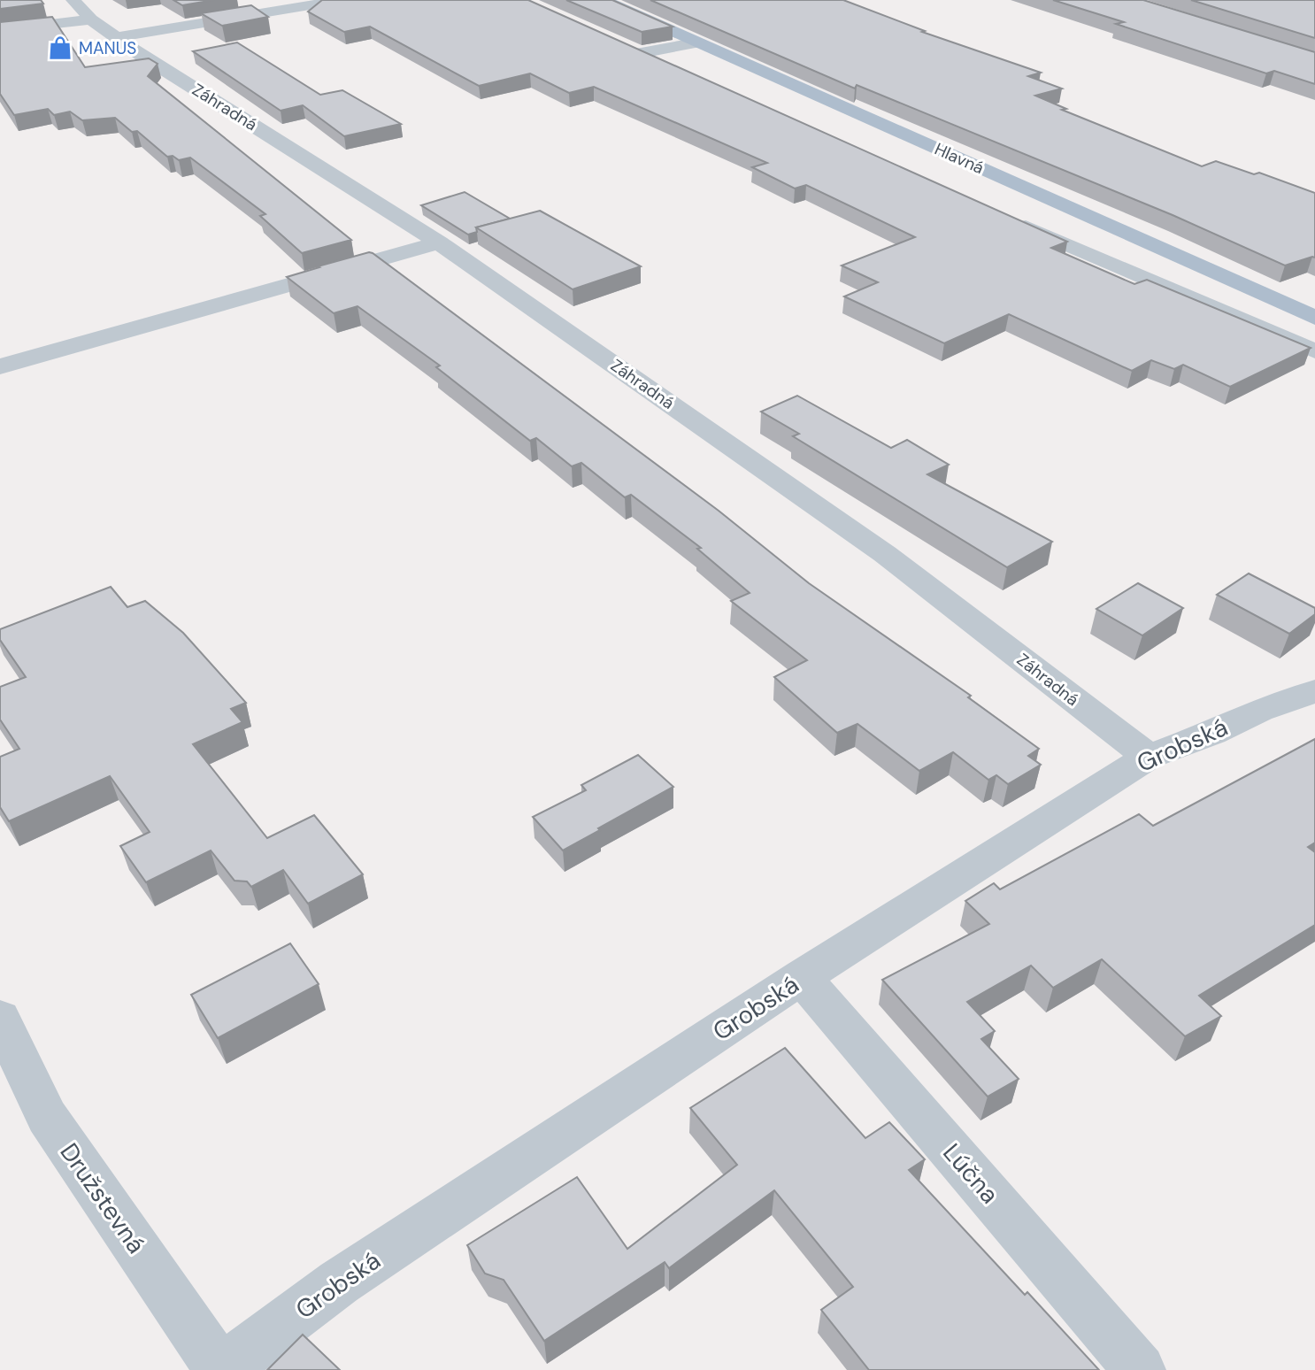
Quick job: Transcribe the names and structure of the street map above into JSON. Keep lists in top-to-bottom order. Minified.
{"streets":{"main road":["Hlavná"],"street":["Záhradná","Grobská","Lúčna","Družstevná"]},"crossings":[["Záhradná","Grobská"],["Grobská","Lúčna"],["Grobská","Družstevná"]],"places":{"shop":["MANUS"]}}
